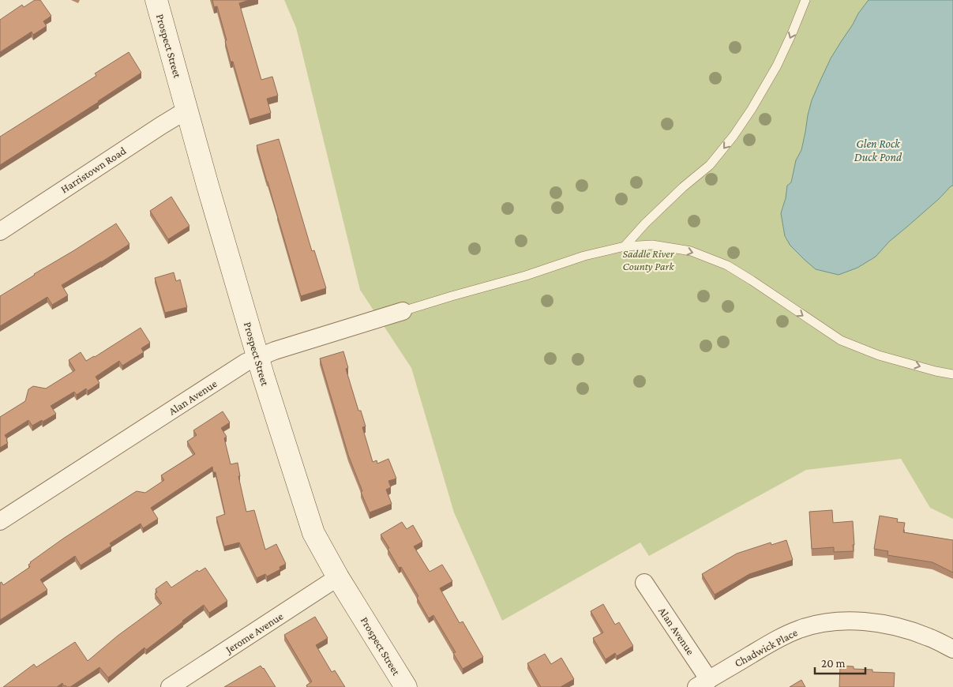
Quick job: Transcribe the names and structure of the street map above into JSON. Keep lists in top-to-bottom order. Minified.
{"streets":{"main road":["Prospect Street"],"street":["Harristown Road","Alan Avenue","Jerome Avenue","Chadwick Place"]},"crossings":[["Prospect Street","Harristown Road"],["Prospect Street","Alan Avenue"],["Prospect Street","Jerome Avenue"],["Alan Avenue","Chadwick Place"]],"water":["Glen Rock Duck Pond"],"parks":["Saddle River County Park"],"scale_bar":"20 m"}
